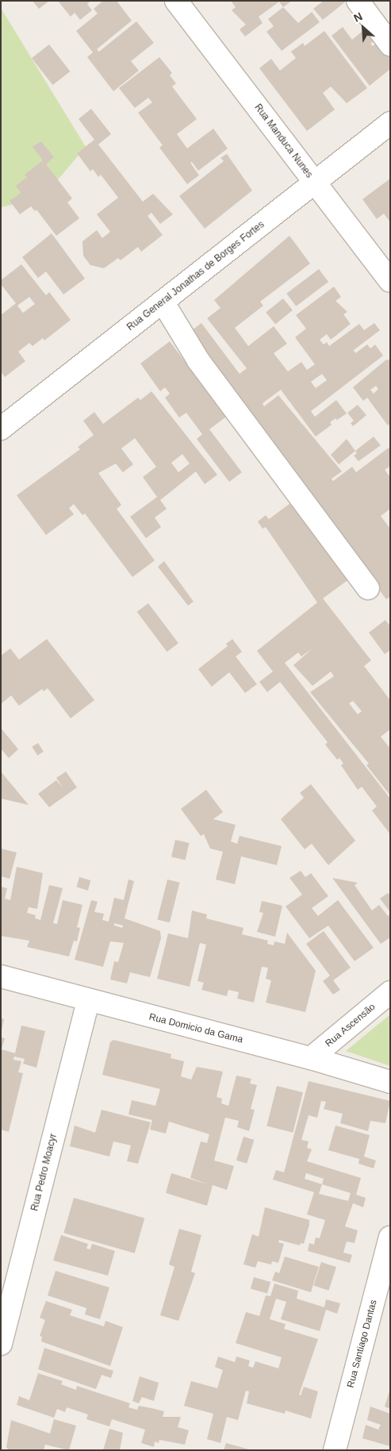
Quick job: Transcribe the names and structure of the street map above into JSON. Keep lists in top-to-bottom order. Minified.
{"streets":{"street":["Rua Manduca Nunes","Rua General Jonathas de Borges Fortes","Rua Ascensão","Rua Domicio da Gama","Rua Pedro Moacyr","Rua Santiago Dantas"]},"crossings":[["Rua Manduca Nunes","Rua General Jonathas de Borges Fortes"],["Rua Ascensão","Rua Domicio da Gama"],["Rua Domicio da Gama","Rua Pedro Moacyr"]],"north":"top left"}
